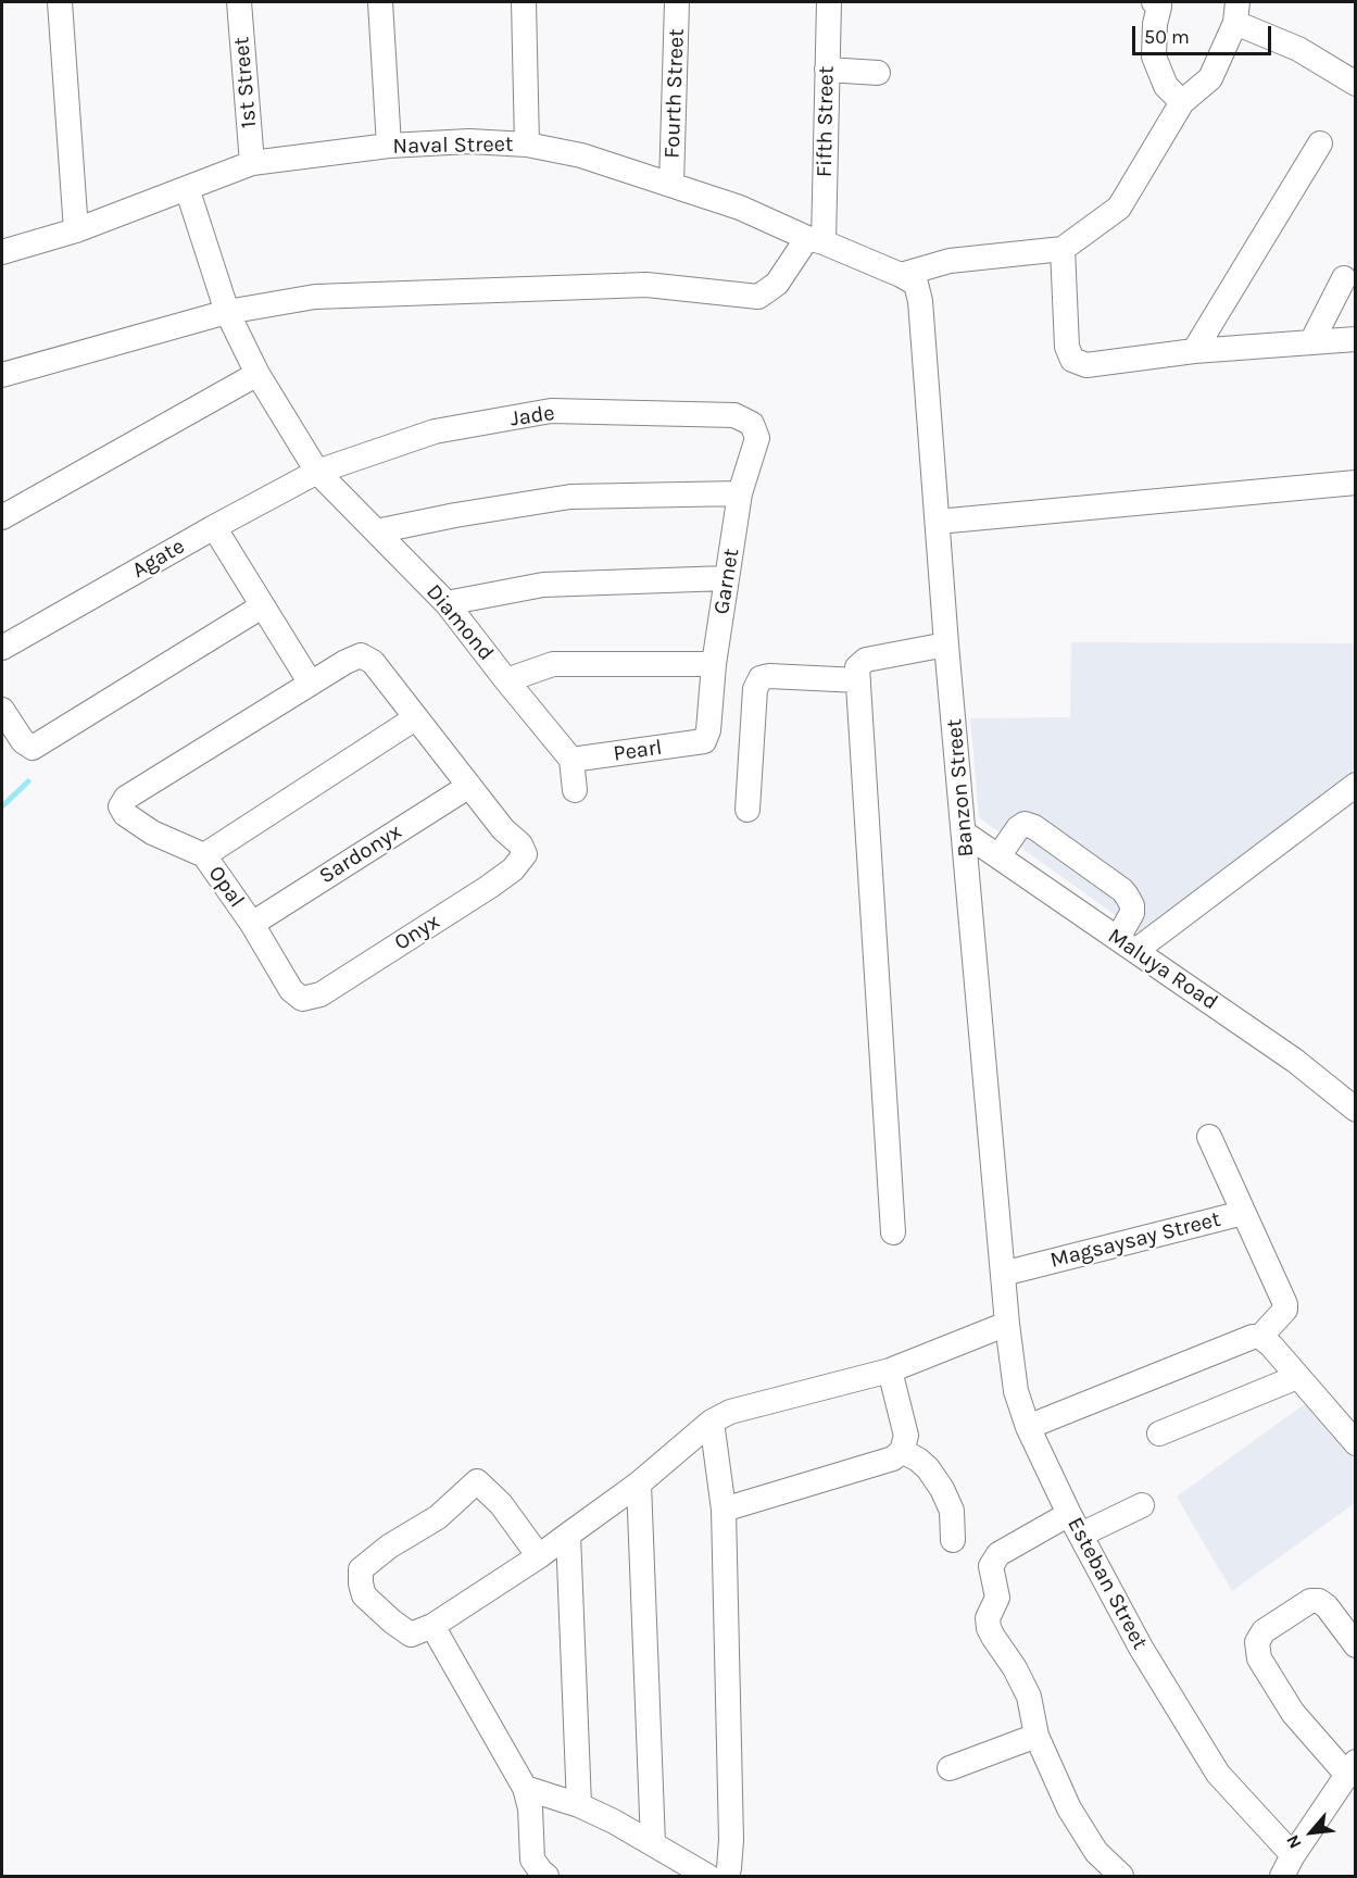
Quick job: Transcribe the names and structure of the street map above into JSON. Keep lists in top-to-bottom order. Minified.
{"streets":{"street":["1st Street","Fourth Street","Fifth Street","Naval Street","Jade","Agate","Garnet","Diamond","Pearl","Banzon Street","Sardonyx","Opal","Onyx","Maluya Road","Magsaysay Street","Esteban Street"]},"crossings":[["1st Street","Naval Street"],["Fourth Street","Naval Street"],["Fifth Street","Naval Street"],["Naval Street","Diamond"],["Naval Street","Banzon Street"],["Jade","Agate"],["Jade","Garnet"],["Jade","Diamond"],["Agate","Diamond"],["Garnet","Pearl"],["Diamond","Pearl"],["Banzon Street","Maluya Road"],["Banzon Street","Magsaysay Street"],["Banzon Street","Esteban Street"],["Sardonyx","Opal"],["Sardonyx","Onyx"],["Opal","Onyx"],["Magsaysay Street","Esteban Street"]],"scale_bar":"50 m","north":"bottom left"}
